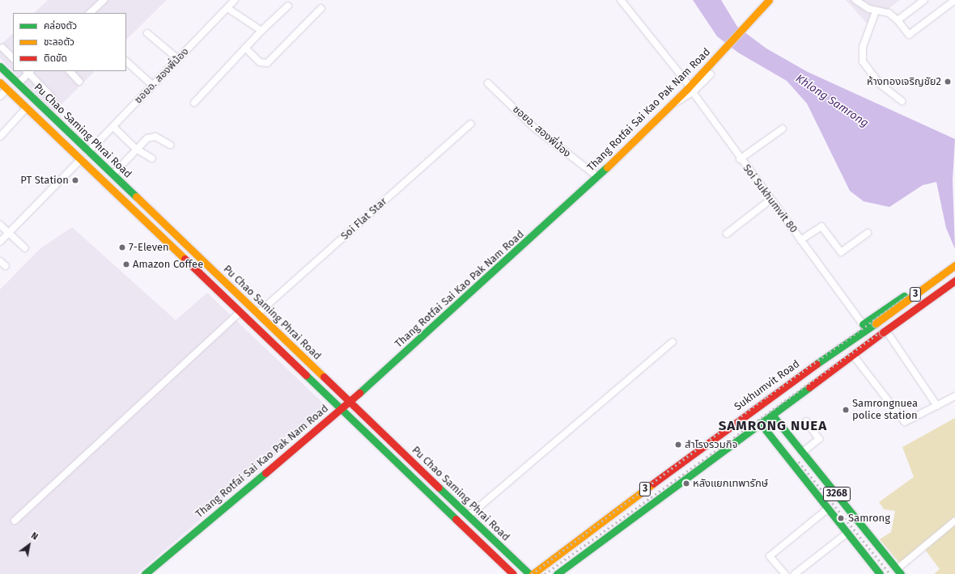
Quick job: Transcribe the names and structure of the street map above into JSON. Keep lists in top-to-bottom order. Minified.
{"streets":{"main road":["Thang Rotfai Sai Kao Pak Nam Road","Pu Chao Saming Phrai Road","3","Sukhumvit Road","3268"],"street":["ซอยอ. สองพี่น้อง","Soi Sukhumvit 80","Soi Flat Star"]},"crossings":[["ซอยอ. สองพี่น้อง","Thang Rotfai Sai Kao Pak Nam Road"],["ซอยอ. สองพี่น้อง","Pu Chao Saming Phrai Road"],["Thang Rotfai Sai Kao Pak Nam Road","Pu Chao Saming Phrai Road"],["Thang Rotfai Sai Kao Pak Nam Road","Soi Sukhumvit 80"],["Pu Chao Saming Phrai Road","Soi Flat Star"],["3","3268"]],"districts":["SAMRONG NUEA"],"water":["Khlong Samrong"],"places":["ห้างทองเจริญชัย2","PT Station","7-Eleven","Amazon Coffee","Samrongnuea police station","สำโรงรวมกิจ","หลังแยกเทพารักษ์","Samrong"],"legend":["คล่องตัว","ชะลอตัว","ติดขัด"],"north":"top right"}
